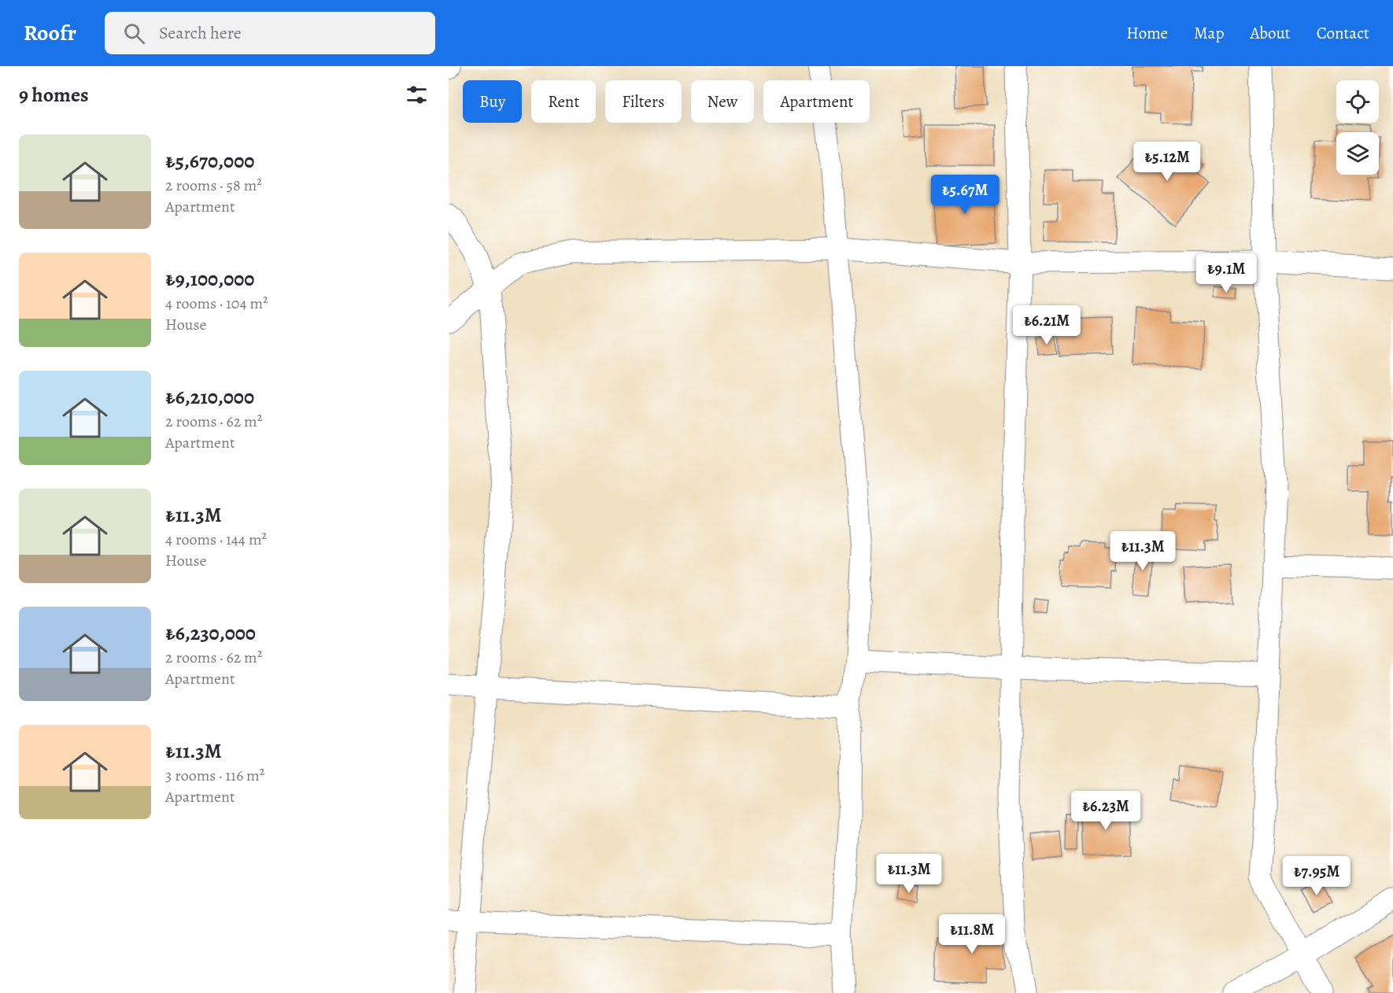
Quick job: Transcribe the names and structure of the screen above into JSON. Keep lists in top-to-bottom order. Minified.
{"page":{"header":"Roofr","search":"Search here","nav":["Home","Map","About","Contact"],"heading":"9 homes","chip":["Buy","Rent","Filters","New","Apartment"],"list":[{"name":"₺5,670,000","note":"2 rooms · 58 m² · Apartment"},{"name":"₺9,100,000","note":"4 rooms · 104 m² · House"},{"name":"₺6,210,000","note":"2 rooms · 62 m² · Apartment"},{"name":"₺11.3M","note":"4 rooms · 144 m² · House"},{"name":"₺6,230,000","note":"2 rooms · 62 m² · Apartment"},{"name":"₺11.3M","note":"3 rooms · 116 m² · Apartment"}],"price":["₺5.12M","₺5.67M","₺9.1M","₺6.21M","₺11.3M","₺6.23M","₺11.3M","₺7.95M","₺11.8M"]}}
